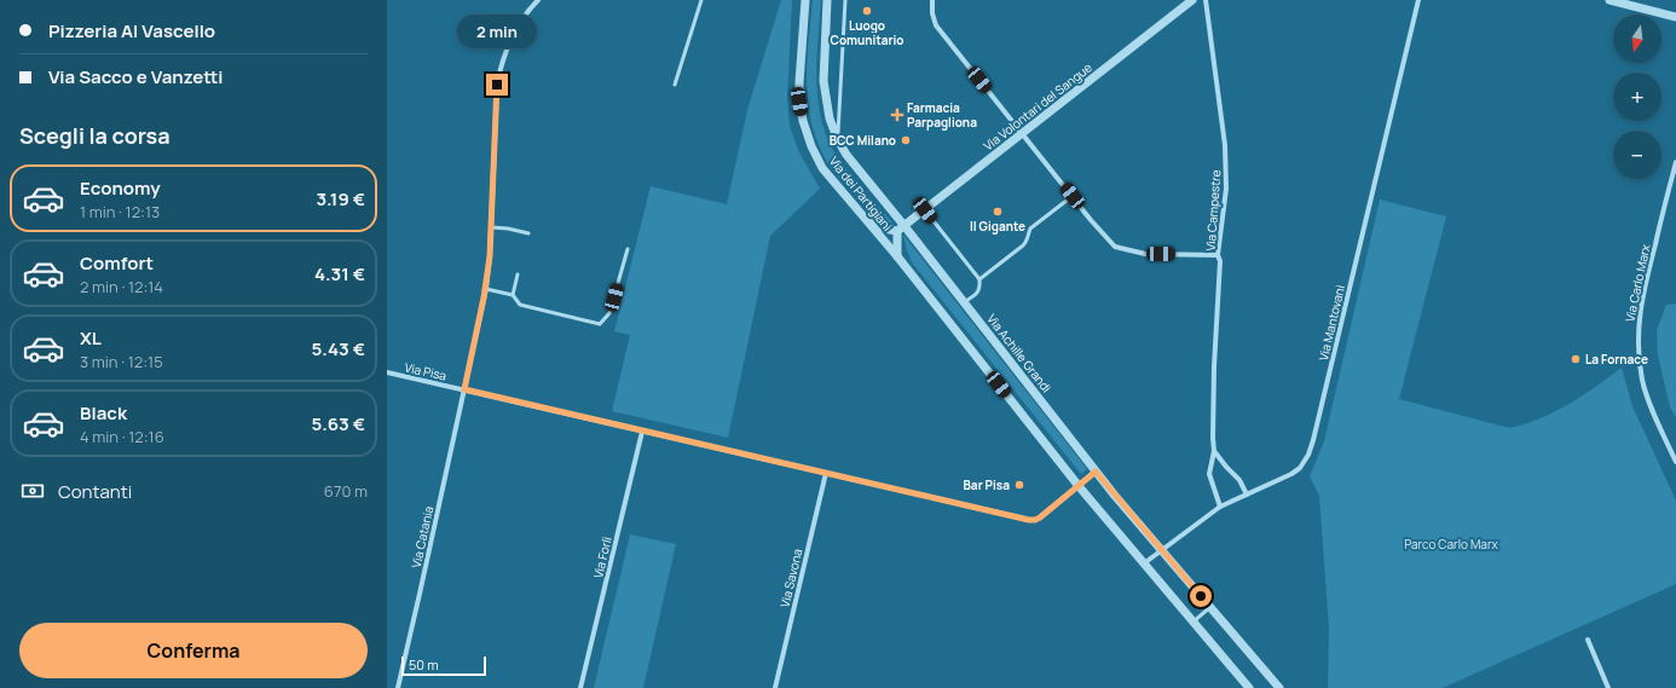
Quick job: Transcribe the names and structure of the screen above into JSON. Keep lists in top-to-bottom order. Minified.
{"streets":{"street":["Via Volontari del Sangue","Via dei Partigiani","Via Campestre","Via Carlo Marx","Via Mantovani","Via Achille Grandi","Via Pisa","Via Catania","Via Forlì","Via Savona"]},"crossings":[["Via Volontari del Sangue","Via dei Partigiani"],["Via Volontari del Sangue","Via Achille Grandi"],["Via dei Partigiani","Via Achille Grandi"],["Via Campestre","Via Mantovani"],["Via Mantovani","Via Achille Grandi"],["Via Achille Grandi","Via Pisa"],["Via Pisa","Via Catania"],["Via Pisa","Via Forlì"],["Via Pisa","Via Savona"]],"parks":["Parco Carlo Marx"],"places":{"other":["Luogo Comunitario","BCC Milano","Il Gigante","La Fornace","Bar Pisa"],"health":["Farmacia Parpagliona"]},"scale_bar":"50 m","north":"bottom","page":{"banner":["Pizzeria Al Vascello","Via Sacco e Vanzetti"],"map_buttons":["+","−"],"bubble":"2 min","heading":"Scegli la corsa","list":[{"name":"Economy","note":"1 min · 12:13","value":"3.19 €"},{"name":"Comfort","note":"2 min · 12:14","value":"4.31 €"},{"name":"XL","note":"3 min · 12:15","value":"5.43 €"},{"name":"Black","note":"4 min · 12:16","value":"5.63 €"}],"pay":["Contanti","670 m"],"buttons":"Conferma","scale":"50 m"}}
